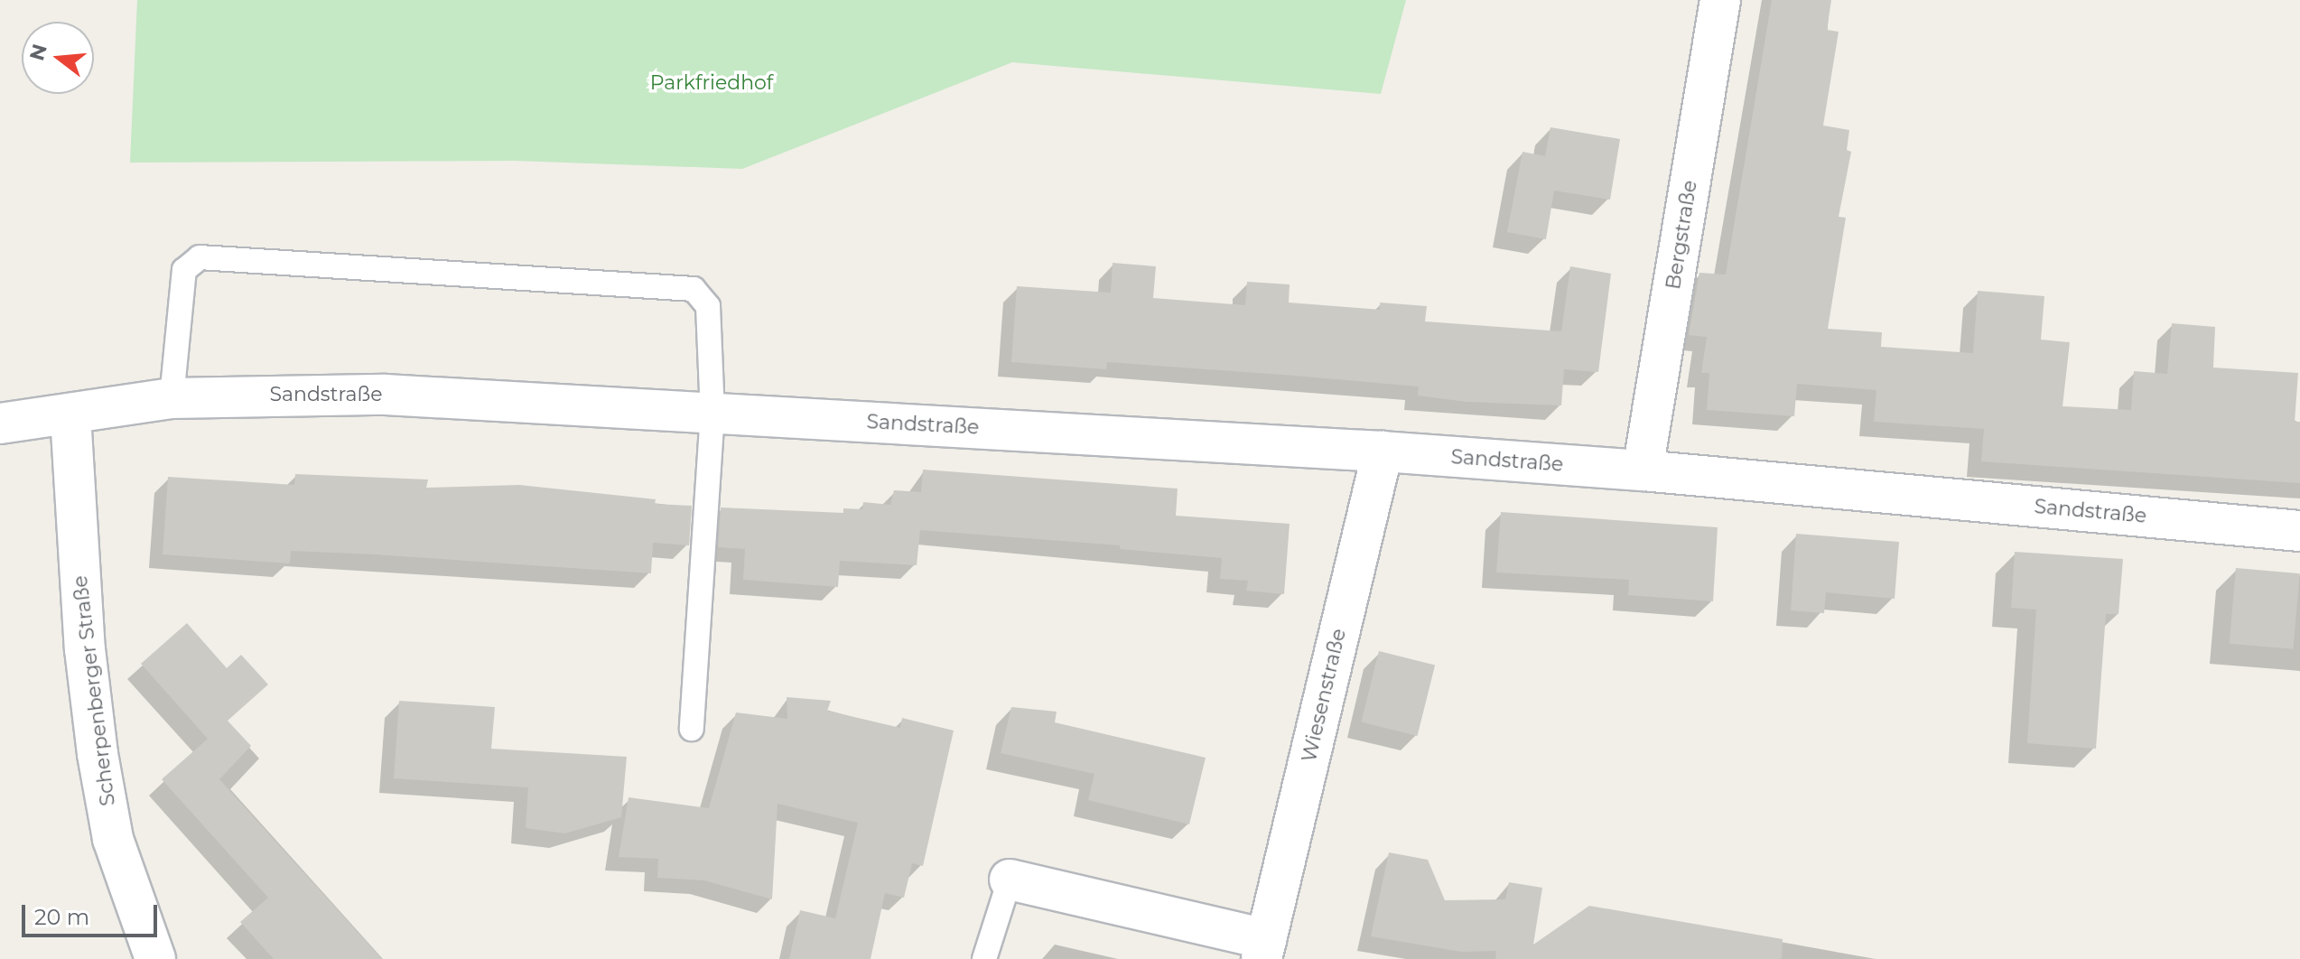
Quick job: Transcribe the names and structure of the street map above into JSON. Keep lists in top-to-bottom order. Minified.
{"streets":{"street":["Bergstraße","Sandstraße","Scherpenberger Straße","Wiesenstraße"]},"crossings":[["Bergstraße","Sandstraße"],["Sandstraße","Scherpenberger Straße"],["Sandstraße","Wiesenstraße"]],"parks":["Parkfriedhof"],"scale_bar":"20 m","north":"left"}
